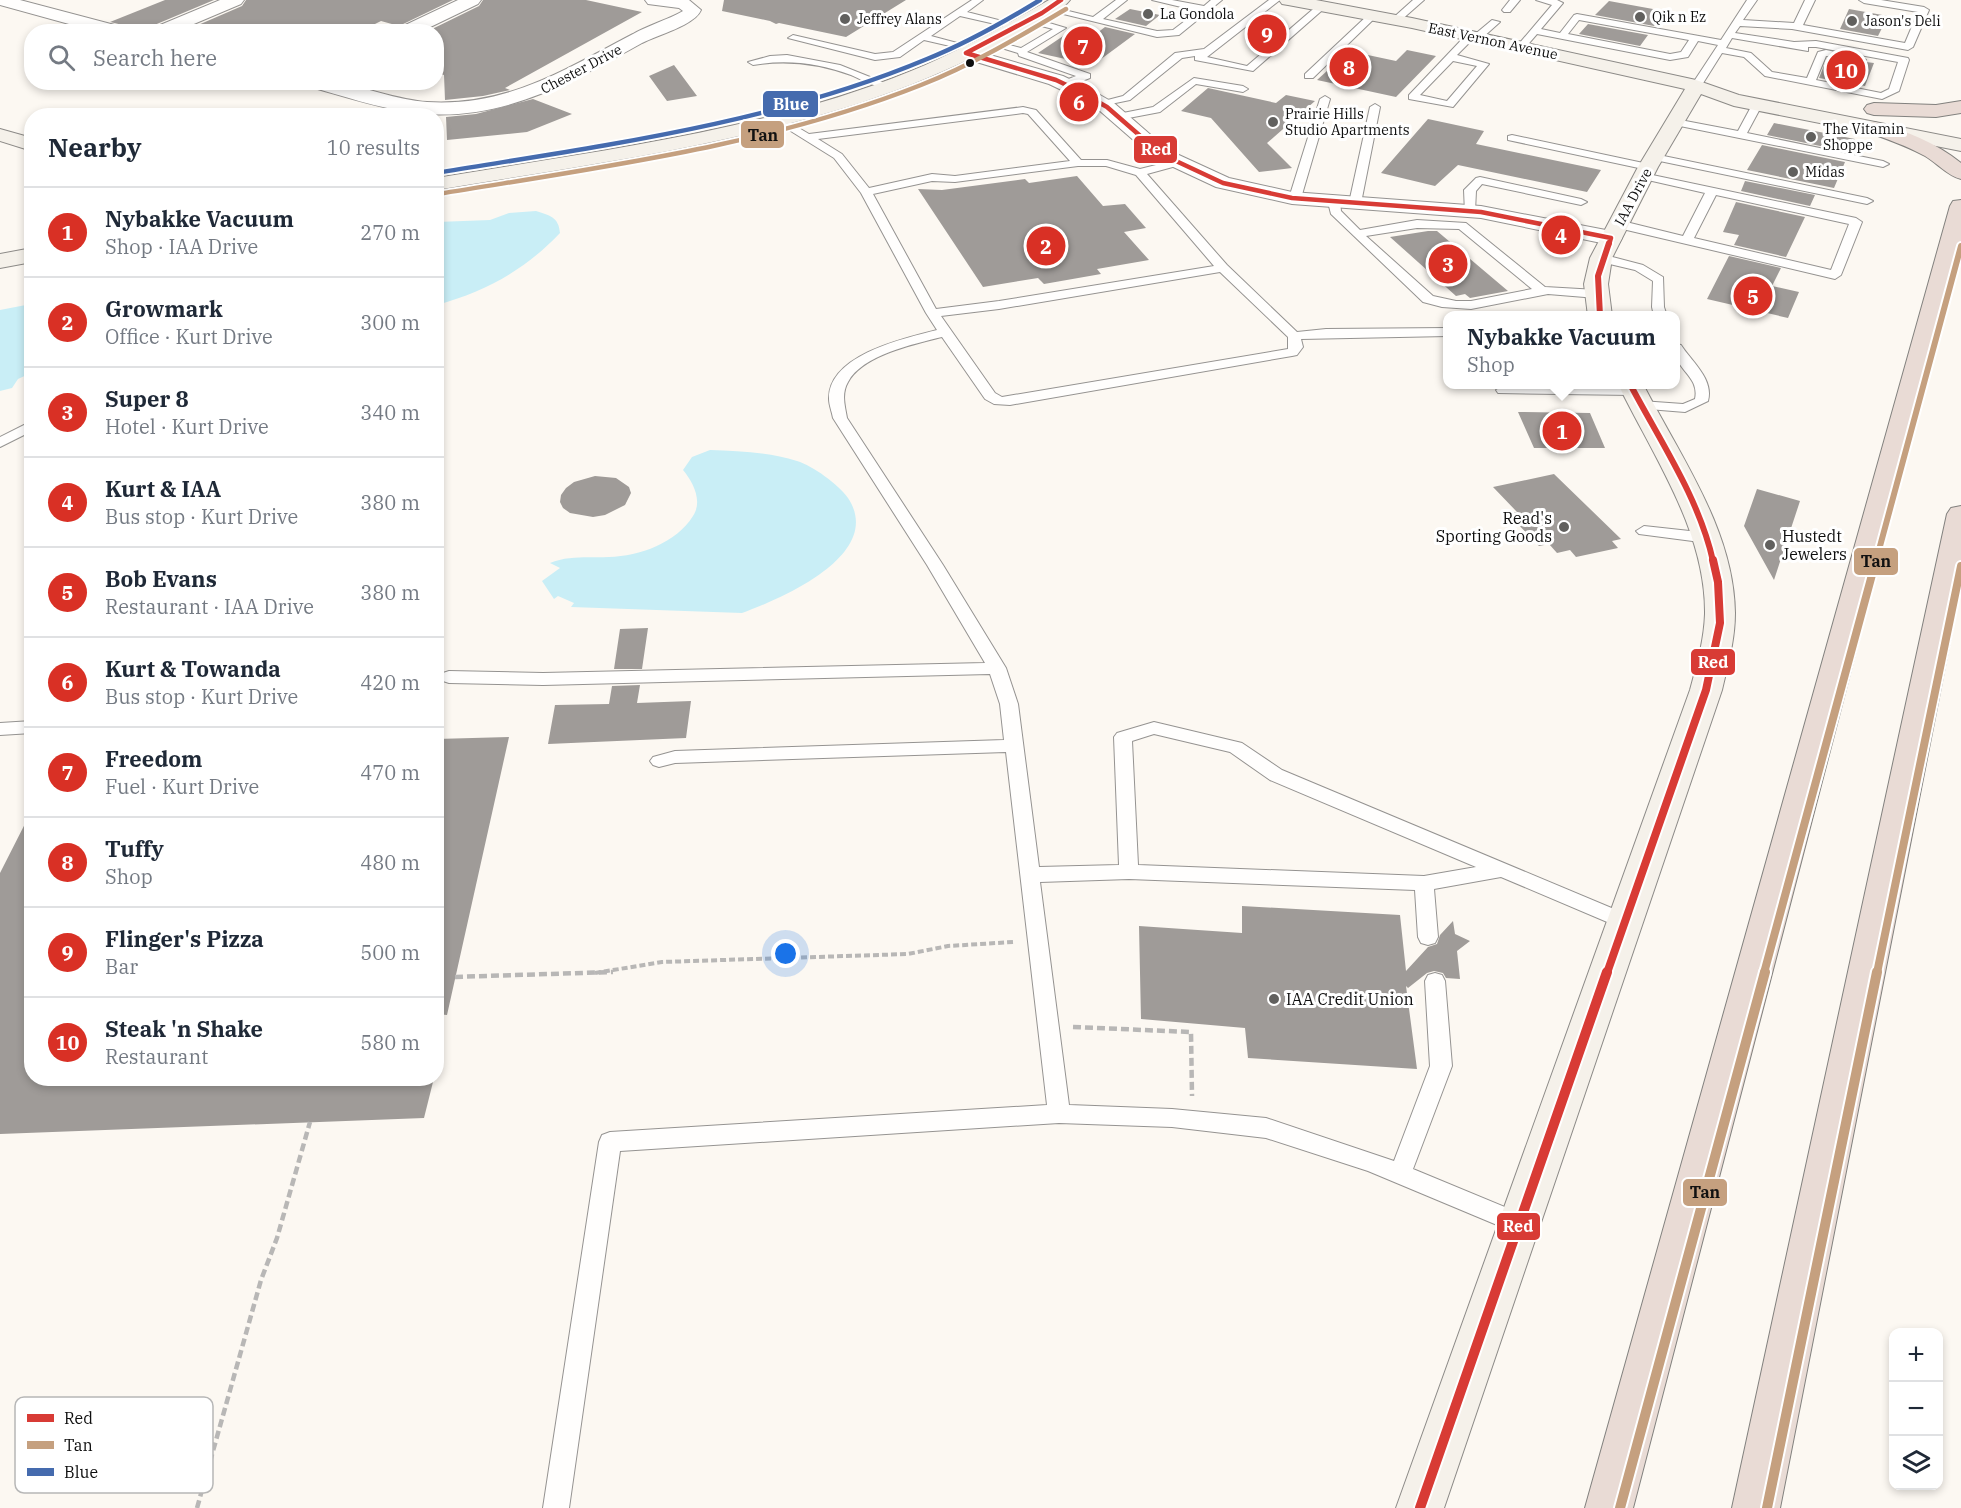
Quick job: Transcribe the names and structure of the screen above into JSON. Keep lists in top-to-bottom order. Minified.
{"streets":{"main road":["East Vernon Avenue","IAA Drive"],"street":["Chester Drive"]},"crossings":[["East Vernon Avenue","IAA Drive"]],"places":["La Gondola","Qik n Ez","Jeffrey Alans","Jason's Deli","Prairie Hills Studio Apartments","The Vitamin Shoppe","Midas","Read's Sporting Goods","Hustedt Jewelers","IAA Credit Union"],"lines":["transit line Red","transit line Blue","transit line Tan"],"legend":["Red","Tan","Blue"],"page":{"pins":["9","7","8","10","6","4","2","3","5","1"],"search":"Search here","heading":["Nearby","10 results"],"list":[{"mark":"1","name":"Nybakke Vacuum","note":"Shop · IAA Drive","value":"270 m"},{"mark":"2","name":"Growmark","note":"Office · Kurt Drive","value":"300 m"},{"mark":"3","name":"Super 8","note":"Hotel · Kurt Drive","value":"340 m"},{"mark":"4","name":"Kurt & IAA","note":"Bus stop · Kurt Drive","value":"380 m"},{"mark":"5","name":"Bob Evans","note":"Restaurant · IAA Drive","value":"380 m"},{"mark":"6","name":"Kurt & Towanda","note":"Bus stop · Kurt Drive","value":"420 m"},{"mark":"7","name":"Freedom","note":"Fuel · Kurt Drive","value":"470 m"},{"mark":"8","name":"Tuffy","note":"Shop","value":"480 m"},{"mark":"9","name":"Flinger's Pizza","note":"Bar","value":"500 m"},{"mark":"10","name":"Steak 'n Shake","note":"Restaurant","value":"580 m"}],"popup":["Nybakke Vacuum","Shop"],"map_buttons":["+","−"]}}
